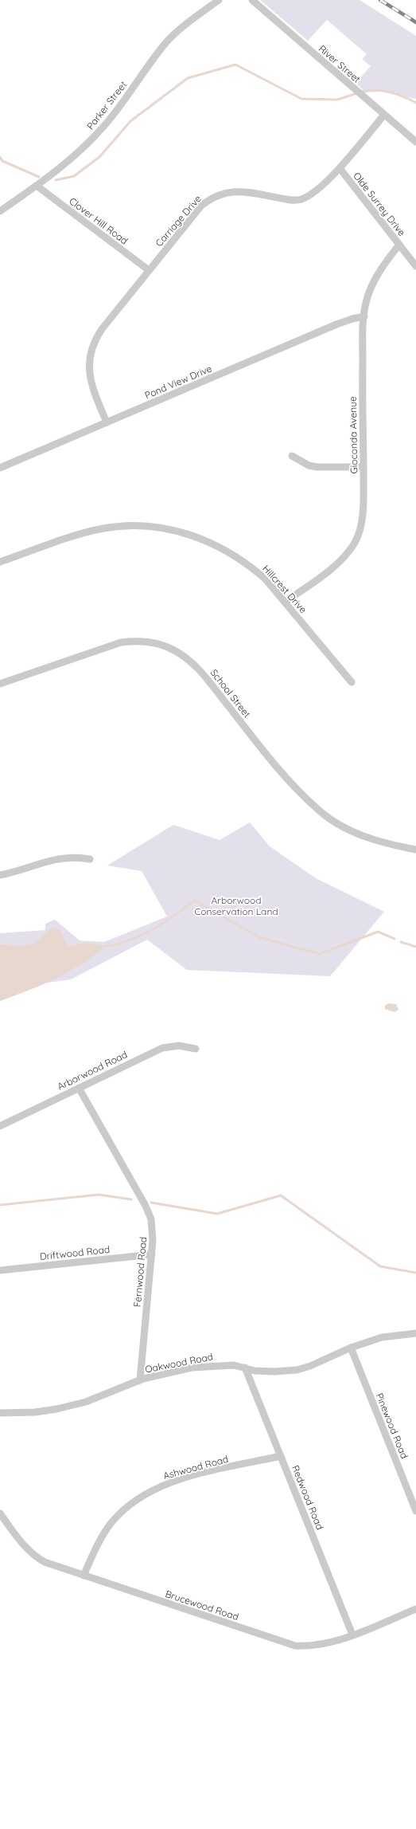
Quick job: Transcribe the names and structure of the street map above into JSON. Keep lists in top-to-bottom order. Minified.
{"streets":{"street":["River Street","Parker Street","Olde Surrey Drive","Clover Hill Road","Carriage Drive","Pond View Drive","Gioconda Avenue","Hillcrest Drive","School Street","Arborwood Road","Driftwood Road","Fernwood Road","Oakwood Road","Pinewood Road","Ashwood Road","Redwood Road","Brucewood Road"]},"crossings":[["River Street","Carriage Drive"],["Parker Street","Clover Hill Road"],["Olde Surrey Drive","Carriage Drive"],["Olde Surrey Drive","Gioconda Avenue"],["Clover Hill Road","Carriage Drive"],["Carriage Drive","Pond View Drive"],["Pond View Drive","Gioconda Avenue"],["Gioconda Avenue","Hillcrest Drive"],["Arborwood Road","Fernwood Road"],["Driftwood Road","Fernwood Road"],["Fernwood Road","Oakwood Road"],["Oakwood Road","Pinewood Road"],["Oakwood Road","Redwood Road"],["Ashwood Road","Redwood Road"],["Ashwood Road","Brucewood Road"],["Redwood Road","Brucewood Road"]],"parks":["Arborwood Conservation Land"]}
